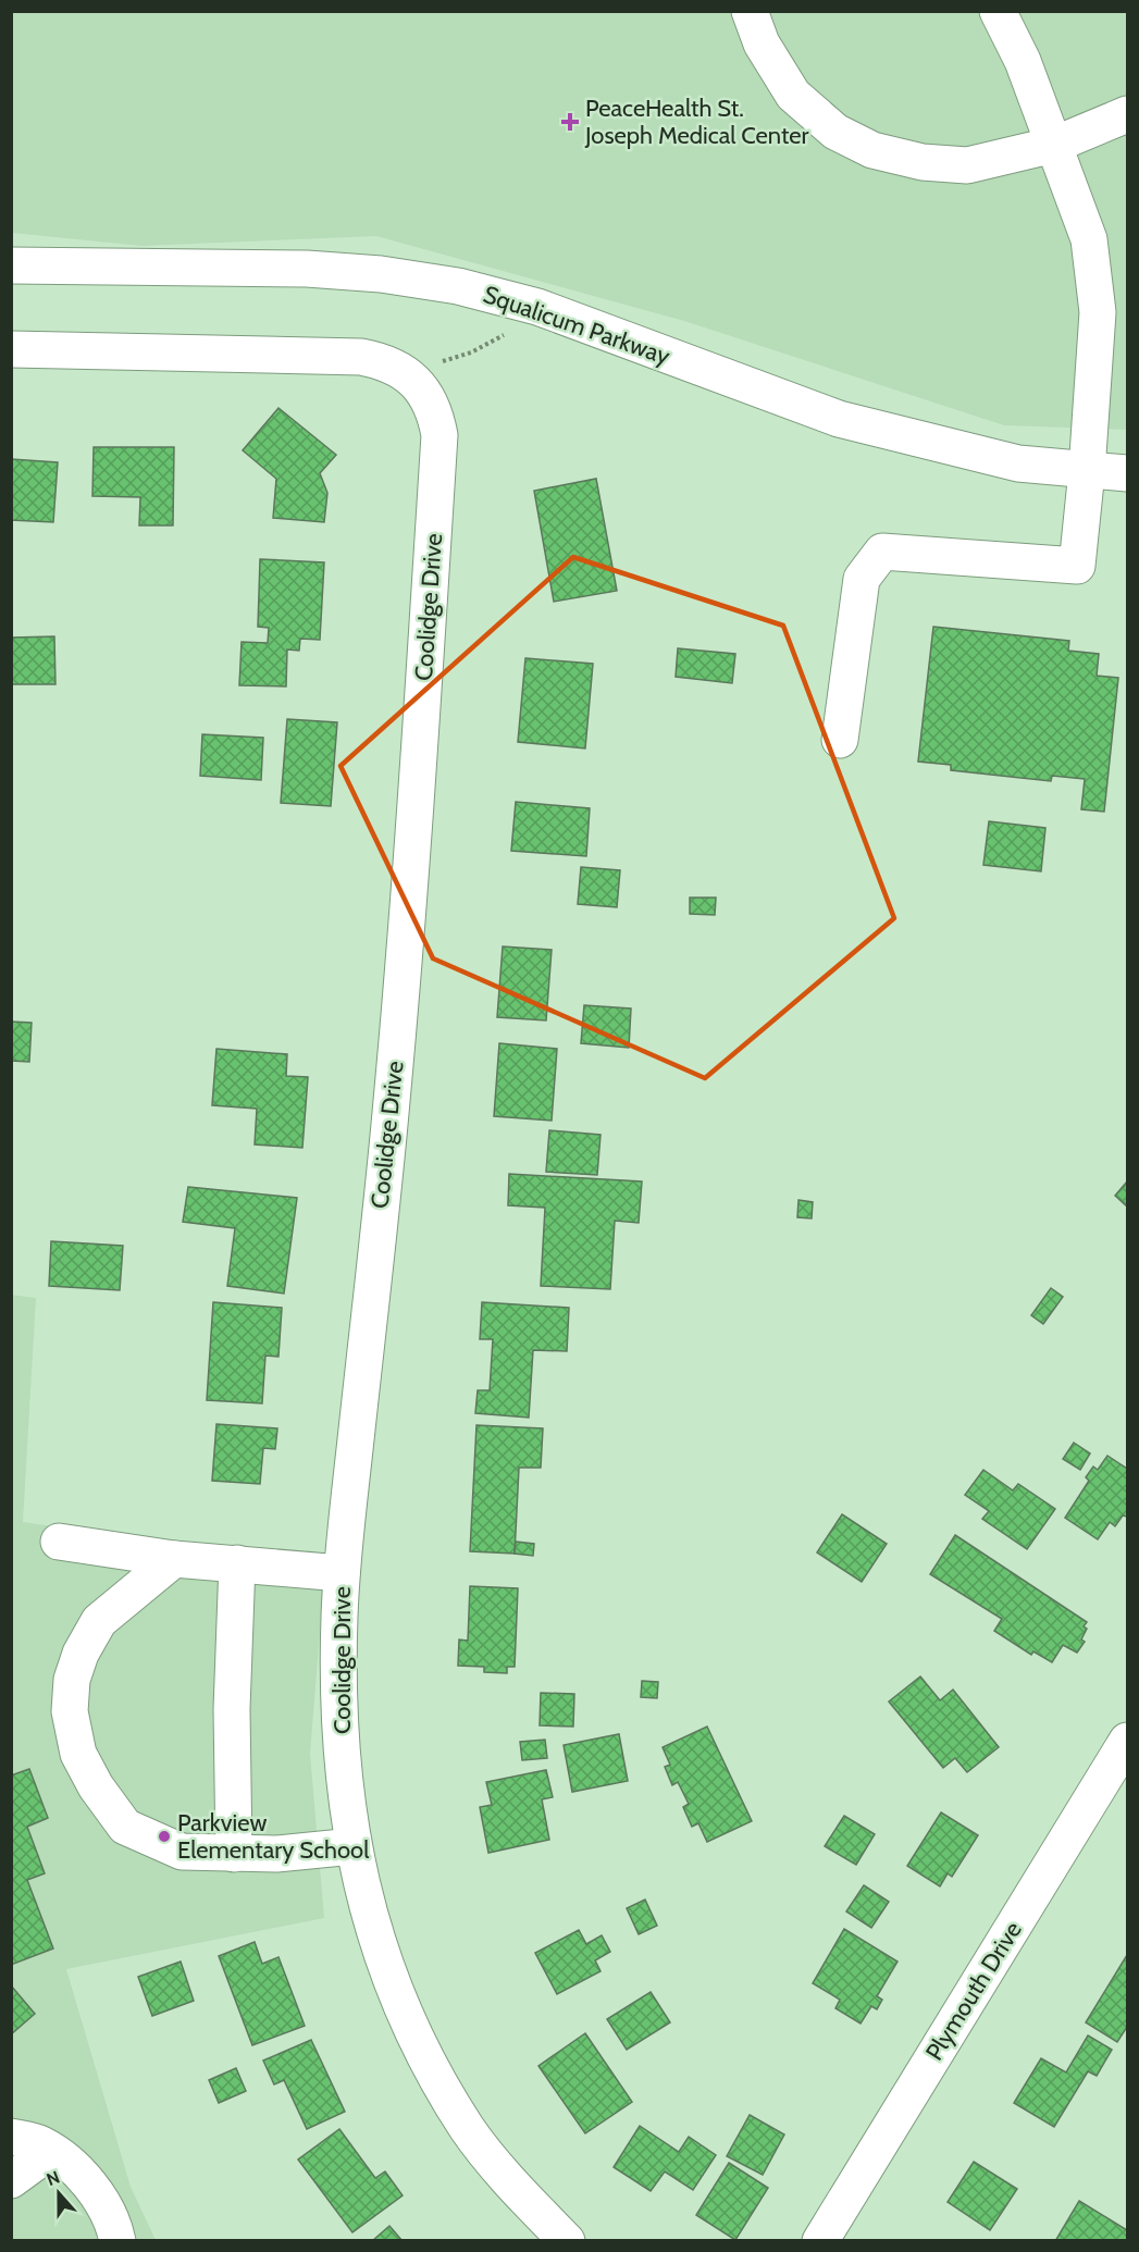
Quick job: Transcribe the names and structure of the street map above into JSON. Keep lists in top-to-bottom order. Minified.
{"streets":{"street":["Squalicum Parkway","Coolidge Drive","Plymouth Drive"]},"places":{"health":["PeaceHealth St. Joseph Medical Center"],"other":["Parkview Elementary School"]},"north":"top"}
